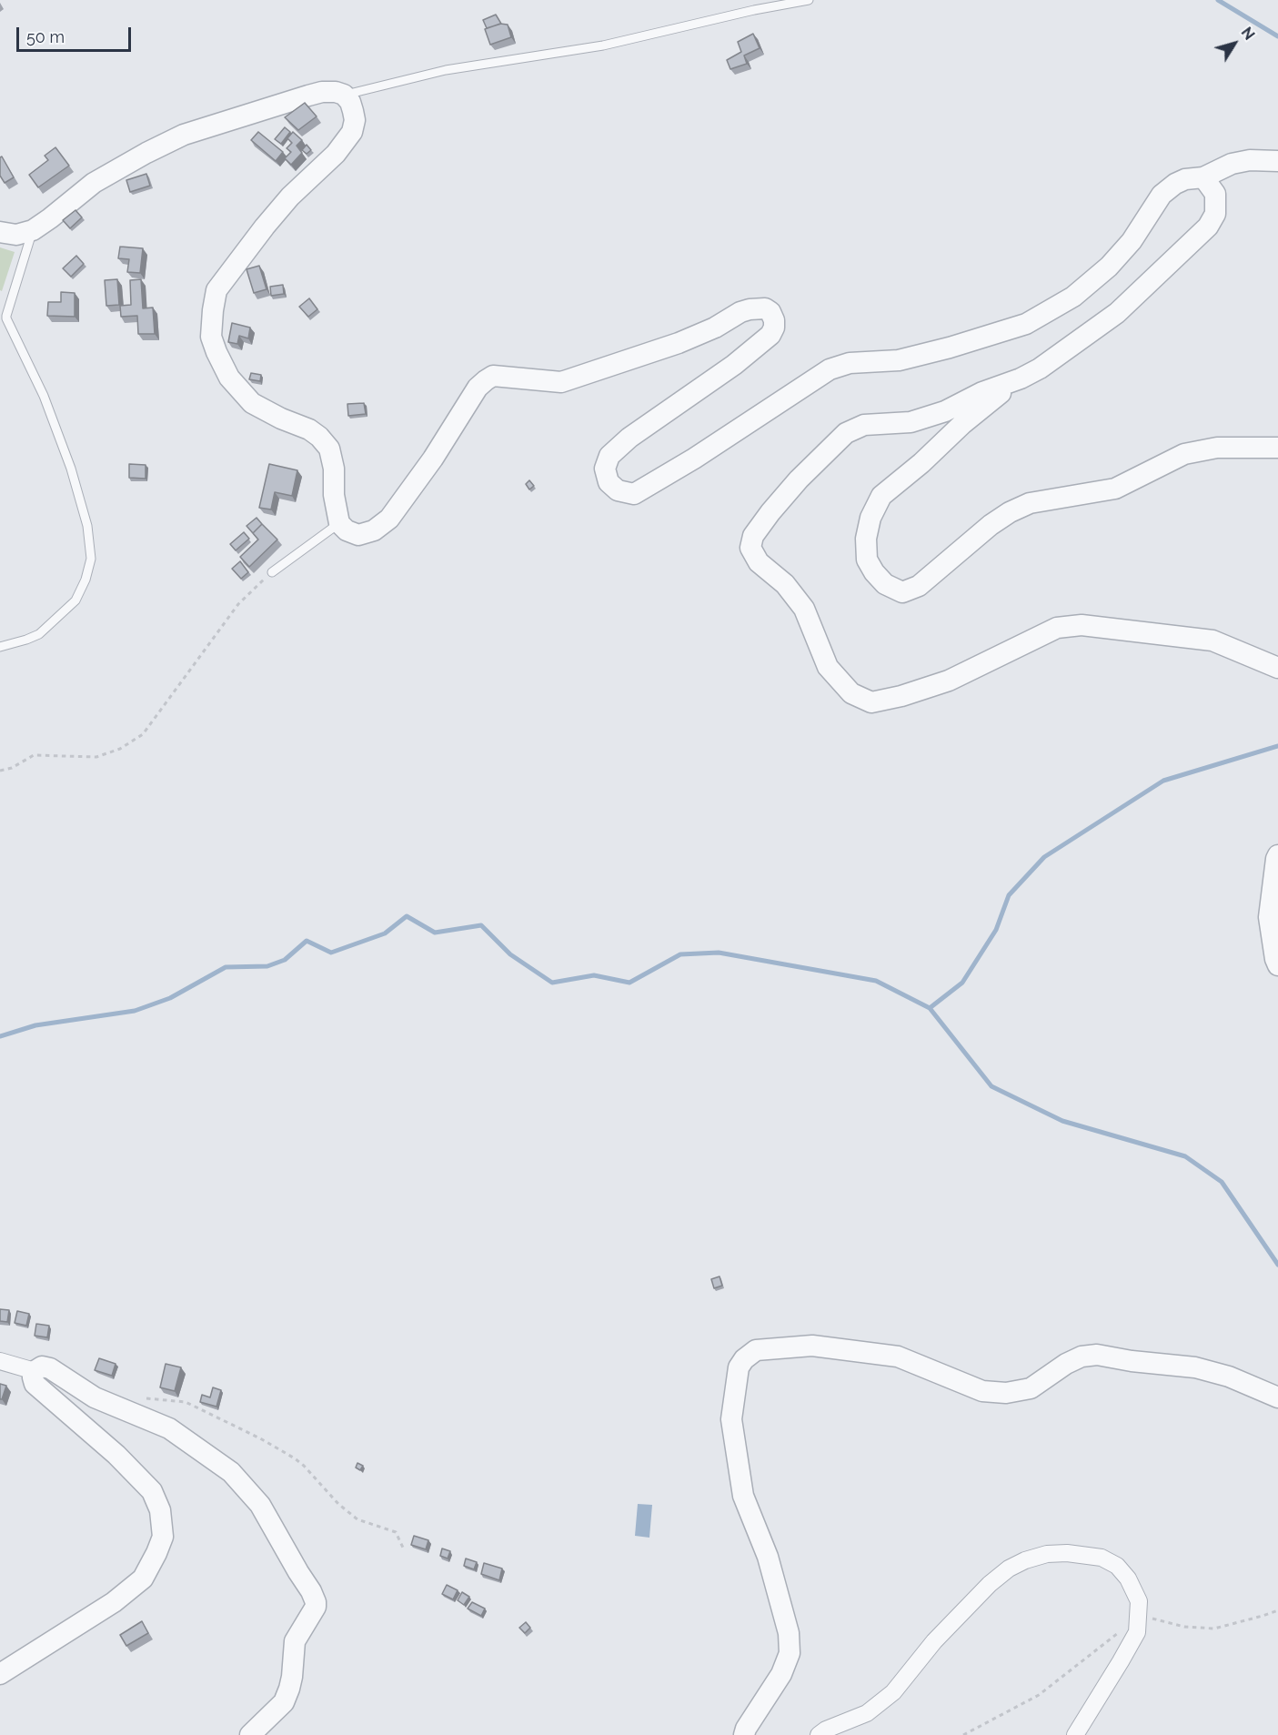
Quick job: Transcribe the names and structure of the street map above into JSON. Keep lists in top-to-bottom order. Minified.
{"scale_bar":"50 m","north":"top right"}
